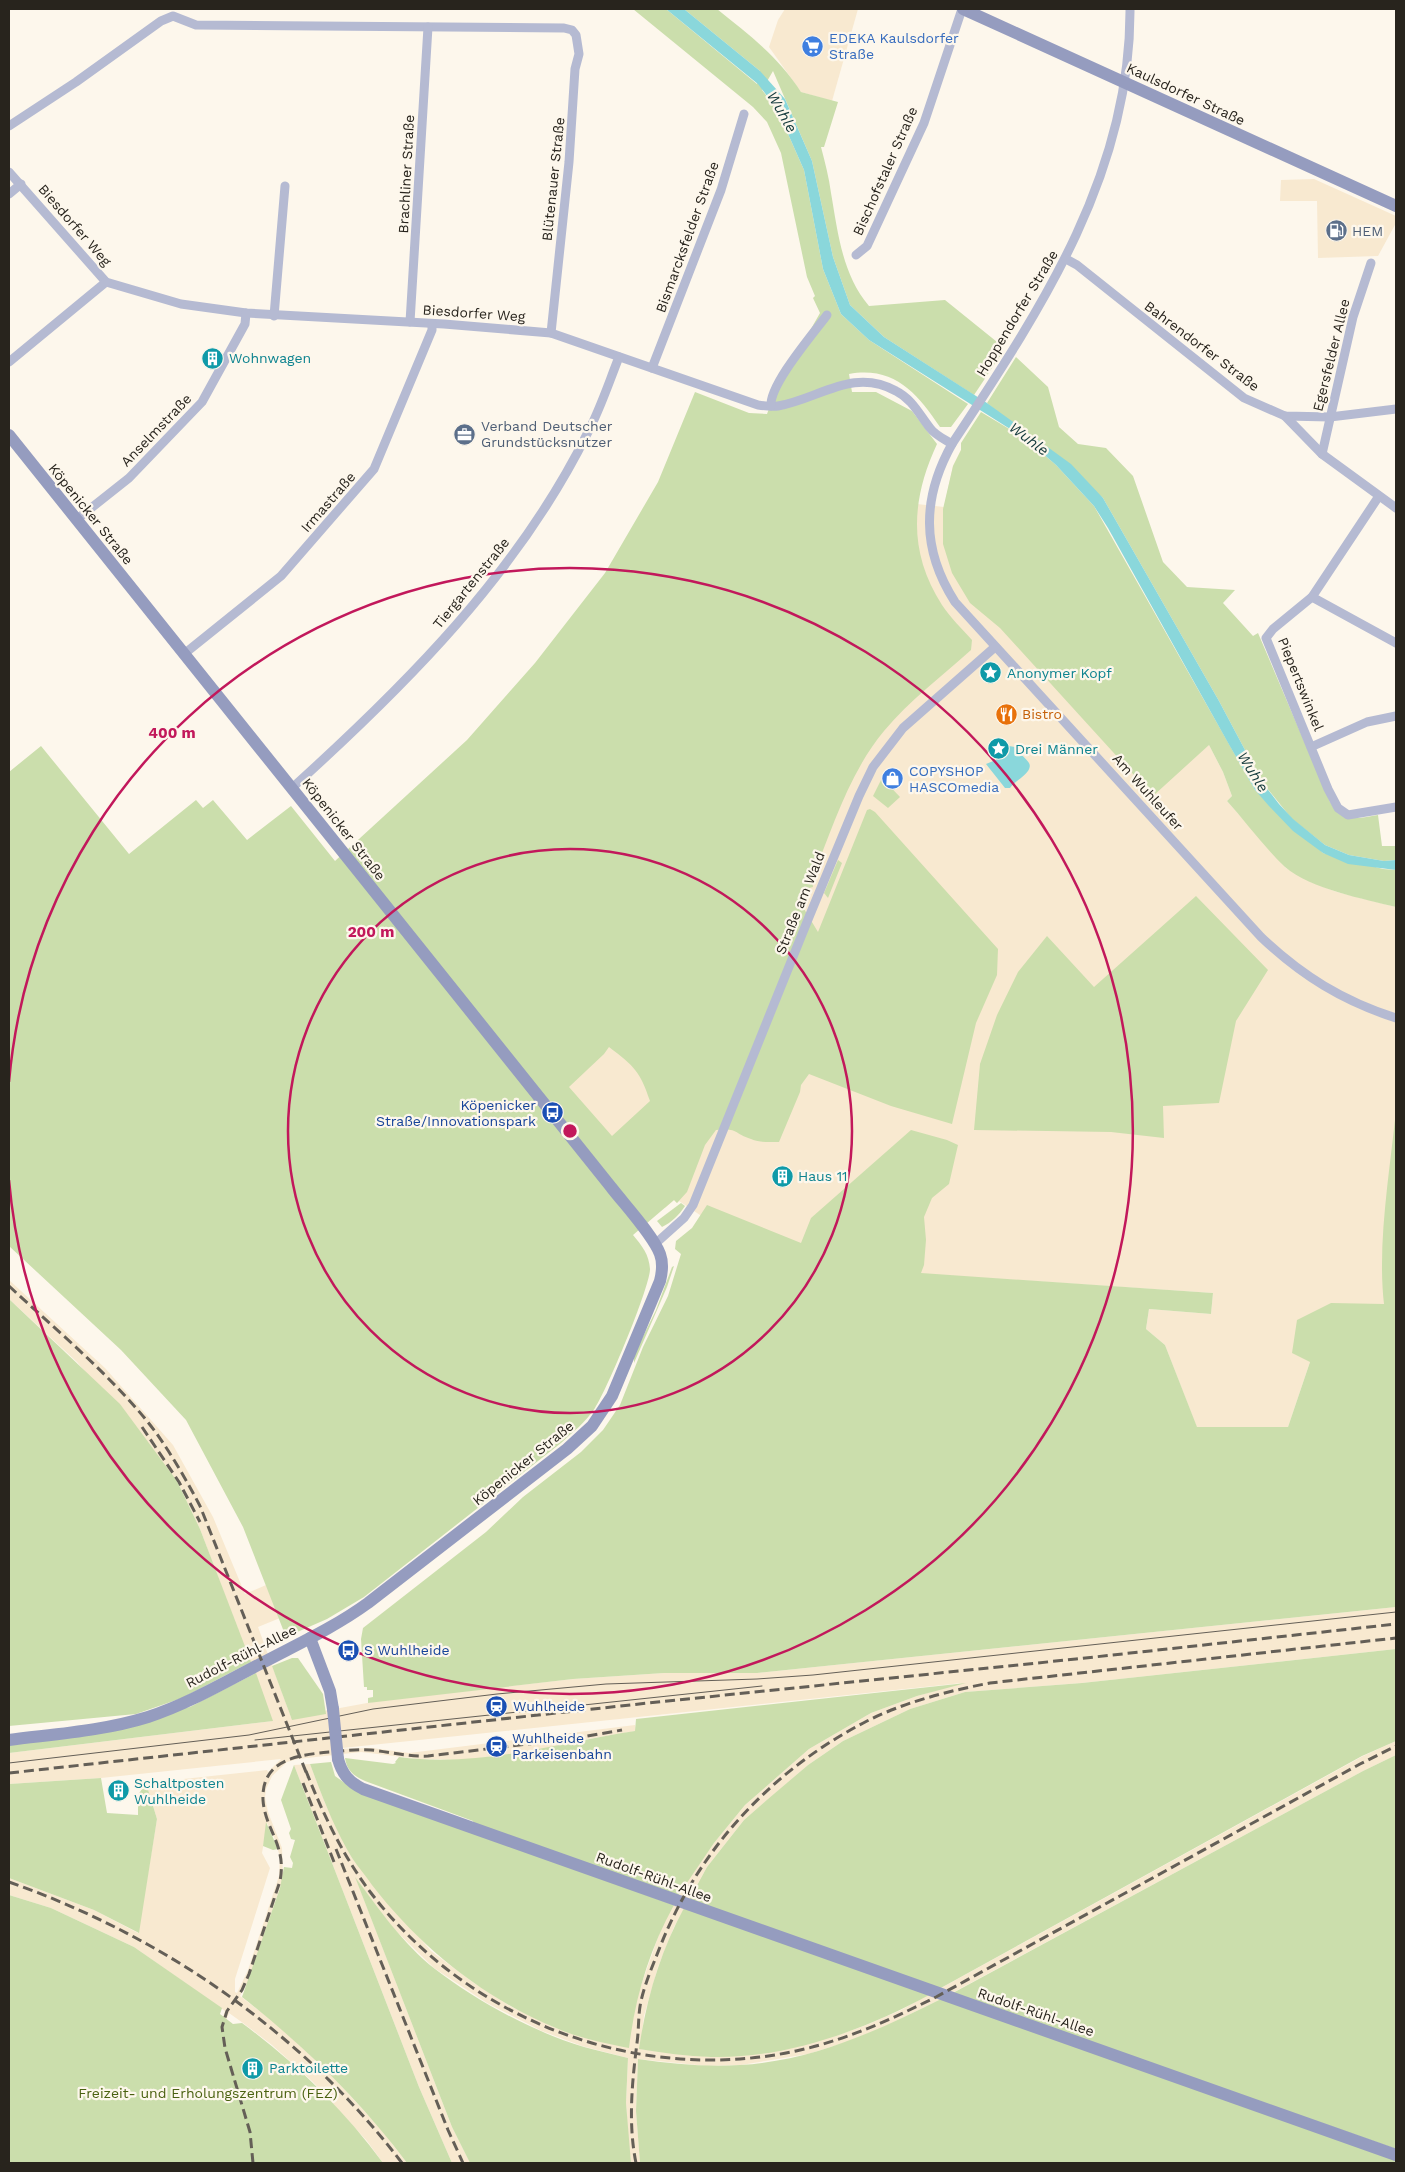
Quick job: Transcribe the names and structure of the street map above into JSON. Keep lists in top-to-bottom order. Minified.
{"streets":{"main road":["Kaulsdorfer Straße","Köpenicker Straße","Rudolf-Rühl-Allee"],"street":["Bischofstaler Straße","Brachliner Straße","Blütenauer Straße","Biesdorfer Weg","Bismarcksfelder Straße","Hoppendorfer Straße","Bahrendorfer Straße","Egersfelder Allee","Anselmstraße","Irmastraße","Tiergartenstraße","Piepertswinkel","Am Wuhleufer","Straße am Wald"]},"crossings":[["Kaulsdorfer Straße","Bischofstaler Straße"],["Kaulsdorfer Straße","Hoppendorfer Straße"],["Brachliner Straße","Blütenauer Straße"],["Brachliner Straße","Biesdorfer Weg"],["Blütenauer Straße","Biesdorfer Weg"],["Biesdorfer Weg","Bismarcksfelder Straße"],["Biesdorfer Weg","Hoppendorfer Straße"],["Biesdorfer Weg","Anselmstraße"],["Biesdorfer Weg","Irmastraße"],["Biesdorfer Weg","Tiergartenstraße"],["Hoppendorfer Straße","Bahrendorfer Straße"],["Hoppendorfer Straße","Am Wuhleufer"],["Bahrendorfer Straße","Egersfelder Allee"],["Anselmstraße","Köpenicker Straße"],["Irmastraße","Köpenicker Straße"],["Köpenicker Straße","Tiergartenstraße"],["Köpenicker Straße","Straße am Wald"],["Köpenicker Straße","Rudolf-Rühl-Allee"],["Am Wuhleufer","Straße am Wald"]],"water":["Wuhle"],"parks":["Freizeit- und Erholungszentrum (FEZ)"],"places":{"supermarket":["EDEKA Kaulsdorfer Straße"],"fuel station":["HEM"],"building":["Wohnwagen","Haus 11","Schaltposten Wuhlheide","Parktoilette"],"office":["Verband Deutscher Grundstücksnutzer"],"place":["Anonymer Kopf","Drei Männer"],"restaurant":["Bistro"],"shop":["COPYSHOP HASCOmedia"],"bus stop":["Köpenicker Straße/Innovationspark","S Wuhlheide"],"station":["Wuhlheide","Wuhlheide Parkeisenbahn"]},"rings":["400 m","200 m"]}
